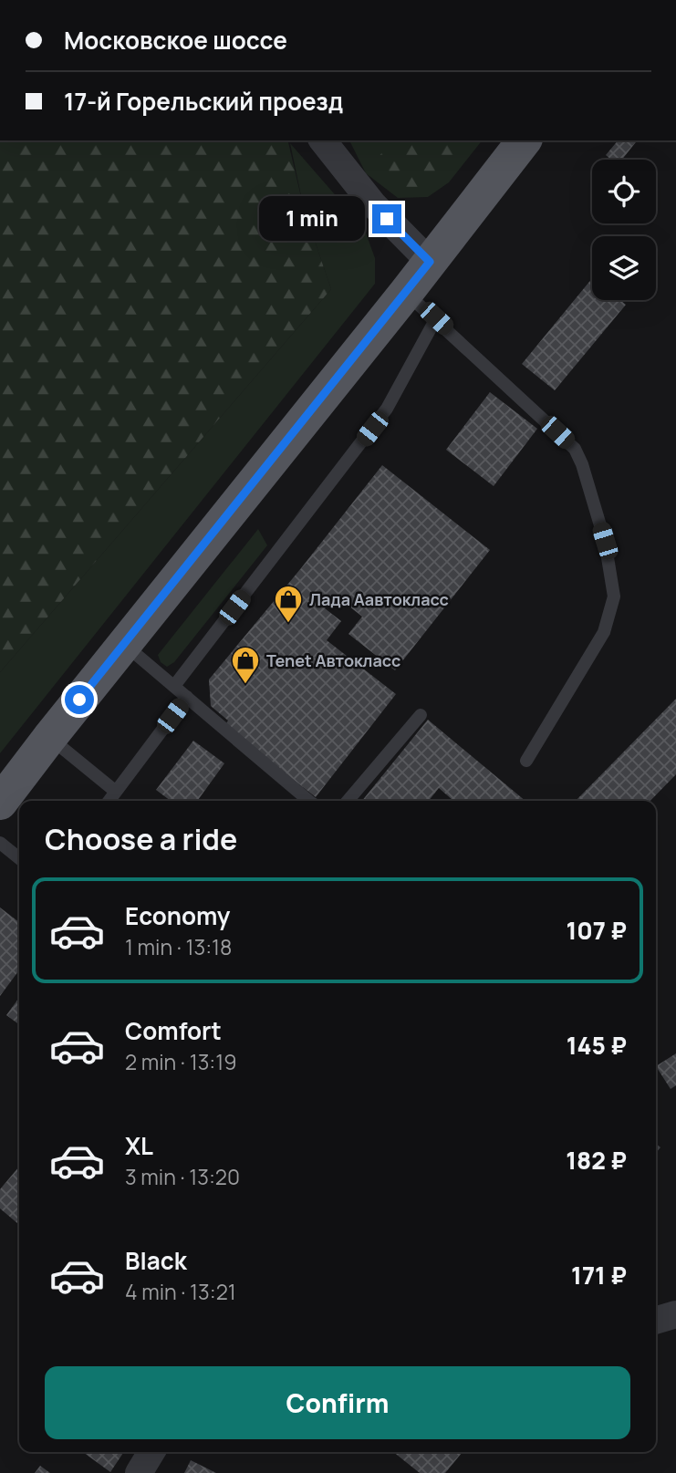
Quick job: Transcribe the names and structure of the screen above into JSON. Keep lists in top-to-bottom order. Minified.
{"places":{"shop":["Лада Аавтокласс","Tenet Автокласс"]},"page":{"banner":["Московское шоссе","17-й Горельский проезд"],"bubble":"1 min","heading":"Choose a ride","list":[{"name":"Economy","note":"1 min · 13:18","value":"107 ₽"},{"name":"Comfort","note":"2 min · 13:19","value":"145 ₽"},{"name":"XL","note":"3 min · 13:20","value":"182 ₽"},{"name":"Black","note":"4 min · 13:21","value":"171 ₽"}],"buttons":"Confirm"}}
